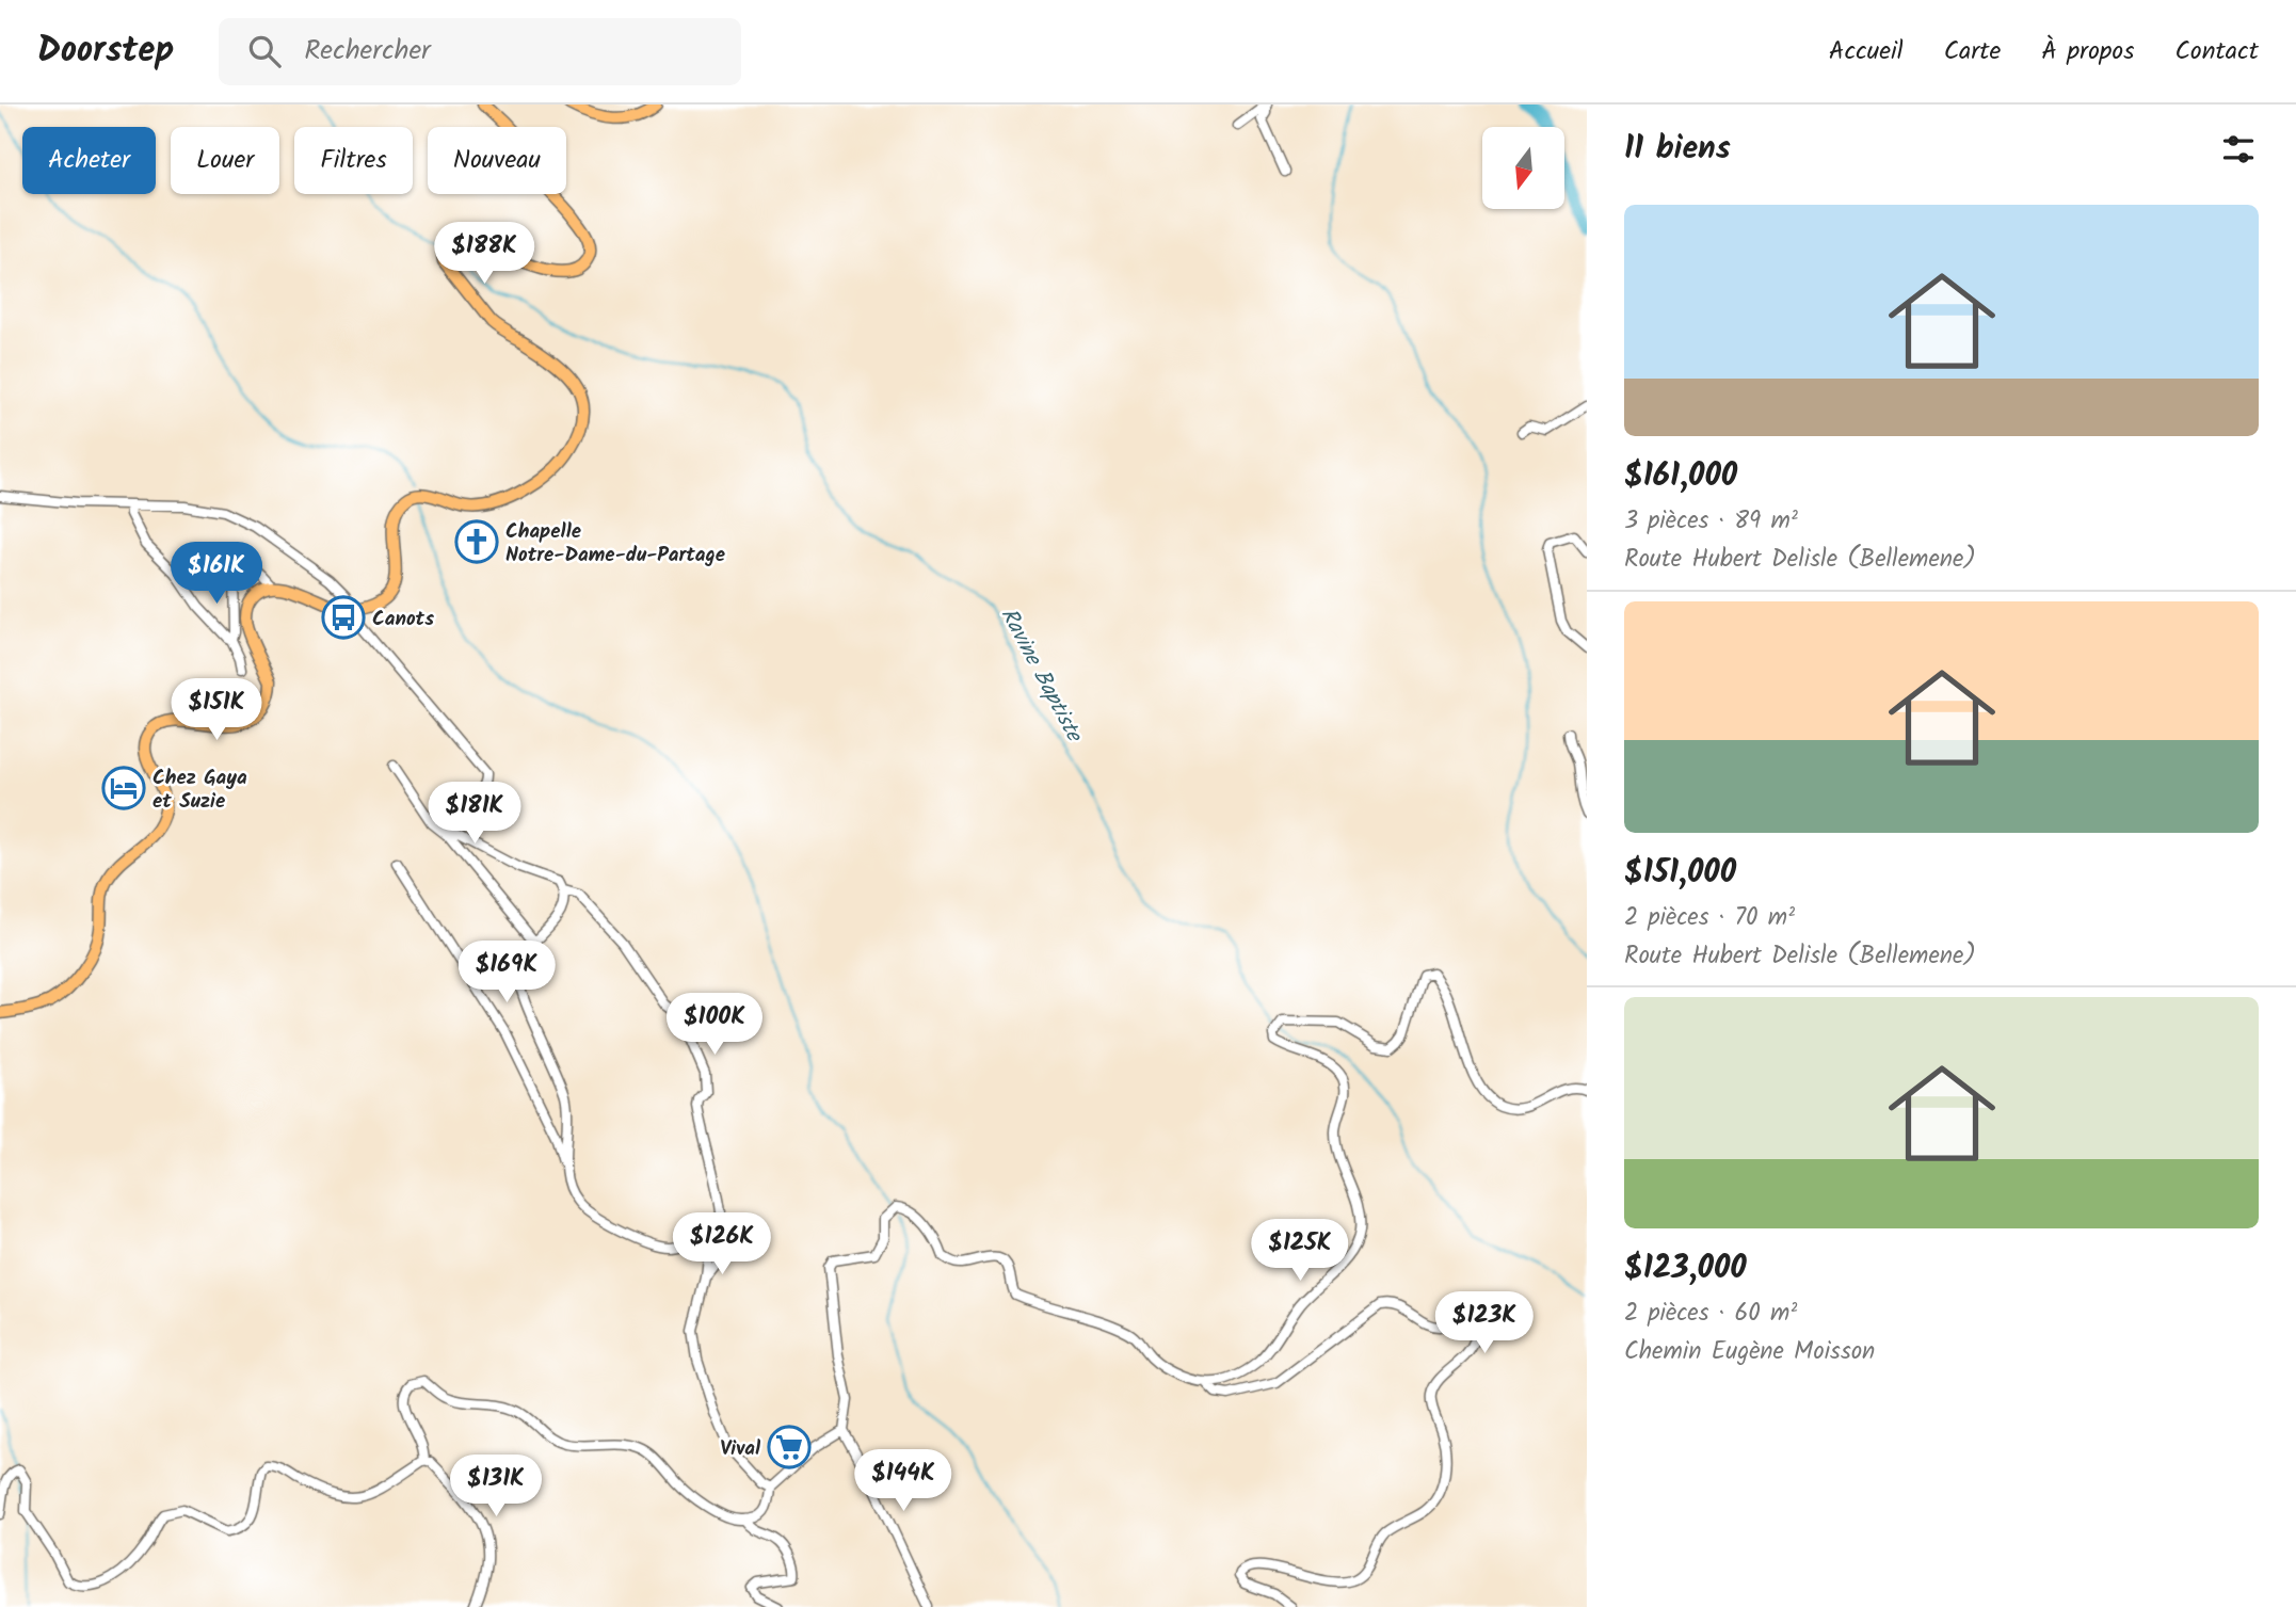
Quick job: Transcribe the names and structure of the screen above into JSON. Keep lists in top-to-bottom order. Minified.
{"water":["Ravine Baptiste"],"places":{"church":["Chapelle Notre-Dame-du-Partage"],"bus stop":["Canots"],"hotel":["Chez Gaya et Suzie"],"supermarket":["Vival"]},"north":"bottom","page":{"header":"Doorstep","search":"Rechercher","nav":["Accueil","Carte","À propos","Contact"],"heading":"11 biens","chip":["Acheter","Louer","Filtres","Nouveau"],"list":[{"name":"$161,000","note":"3 pièces · 89 m² · Route Hubert Delisle (Bellemene)"},{"name":"$151,000","note":"2 pièces · 70 m² · Route Hubert Delisle (Bellemene)"},{"name":"$123,000","note":"2 pièces · 60 m² · Chemin Eugène Moisson"}],"price":["$188K","$161K","$151K","$181K","$169K","$100K","$126K","$125K","$123K","$144K","$131K"]}}
